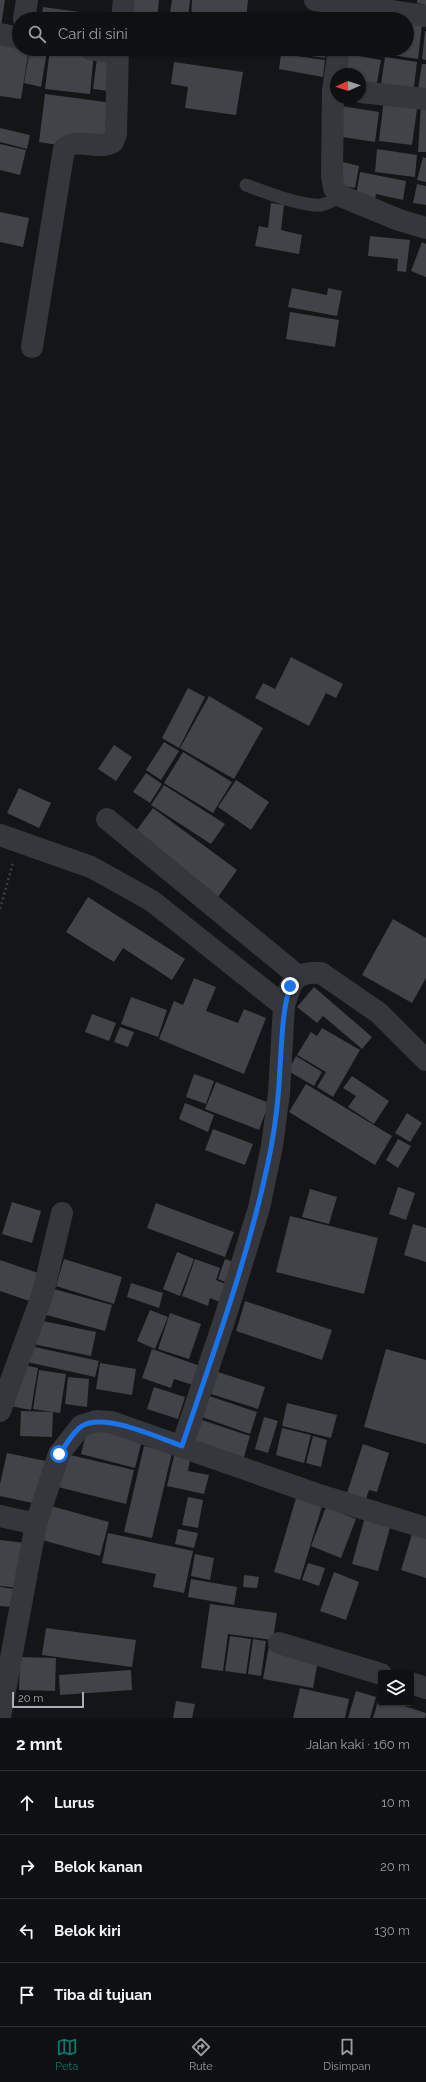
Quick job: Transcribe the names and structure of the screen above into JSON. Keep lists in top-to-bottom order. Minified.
{"scale_bar":"20 m","north":"left","page":{"search":"Cari di sini","scale":"20 m","heading":["2 mnt","Jalan kaki · 160 m"],"list":[["Lurus","10 m"],["Belok kanan","20 m"],["Belok kiri","130 m"],"Tiba di tujuan"],"nav":["Peta","Rute","Disimpan"]}}
